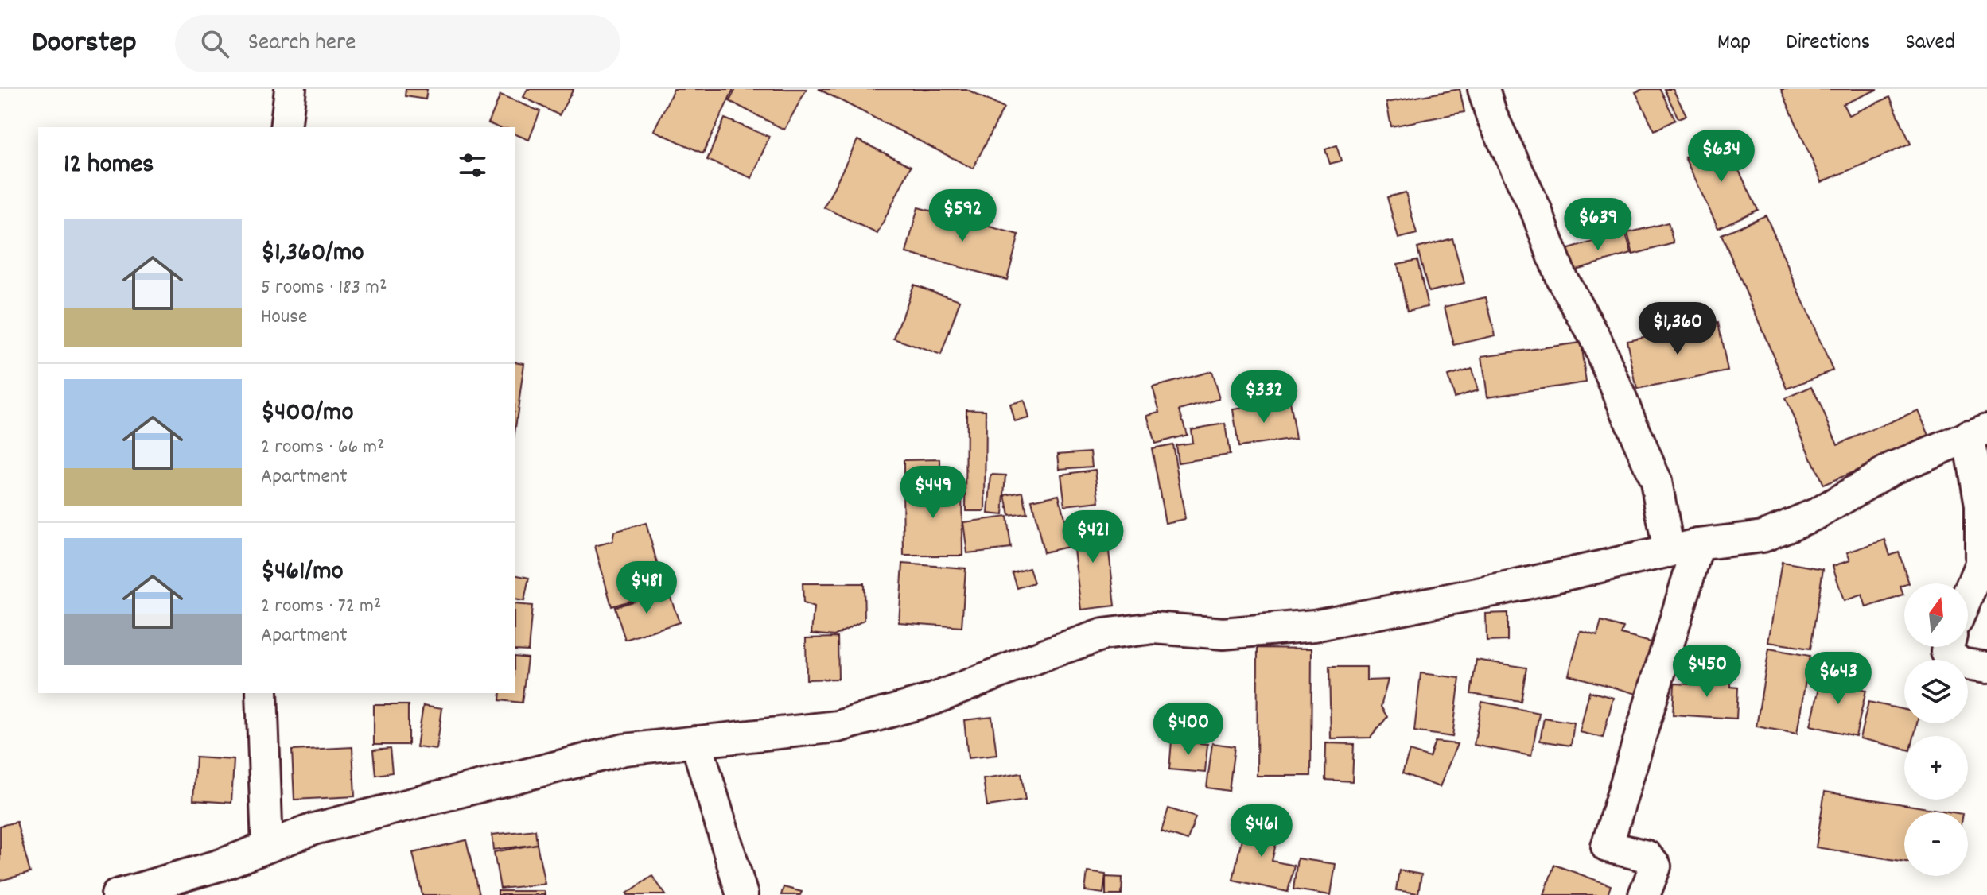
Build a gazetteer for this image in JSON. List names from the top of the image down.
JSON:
{
  "north": "top",
  "page": {
    "header": "Doorstep",
    "search": "Search here",
    "nav": ["Map", "Directions", "Saved"],
    "heading": "12 homes",
    "price": [
      "$634",
      "$592",
      "$639",
      "$1,360",
      "$332",
      "$449",
      "$421",
      "$481",
      "$450",
      "$643",
      "$400",
      "$461"
    ],
    "list": [
      {
        "name": "$1,360/mo",
        "note": "5 rooms · 183 m² · House"
      },
      {
        "name": "$400/mo",
        "note": "2 rooms · 66 m² · Apartment"
      },
      {
        "name": "$461/mo",
        "note": "2 rooms · 72 m² · Apartment"
      }
    ],
    "map_buttons": ["+", "−"]
  }
}
